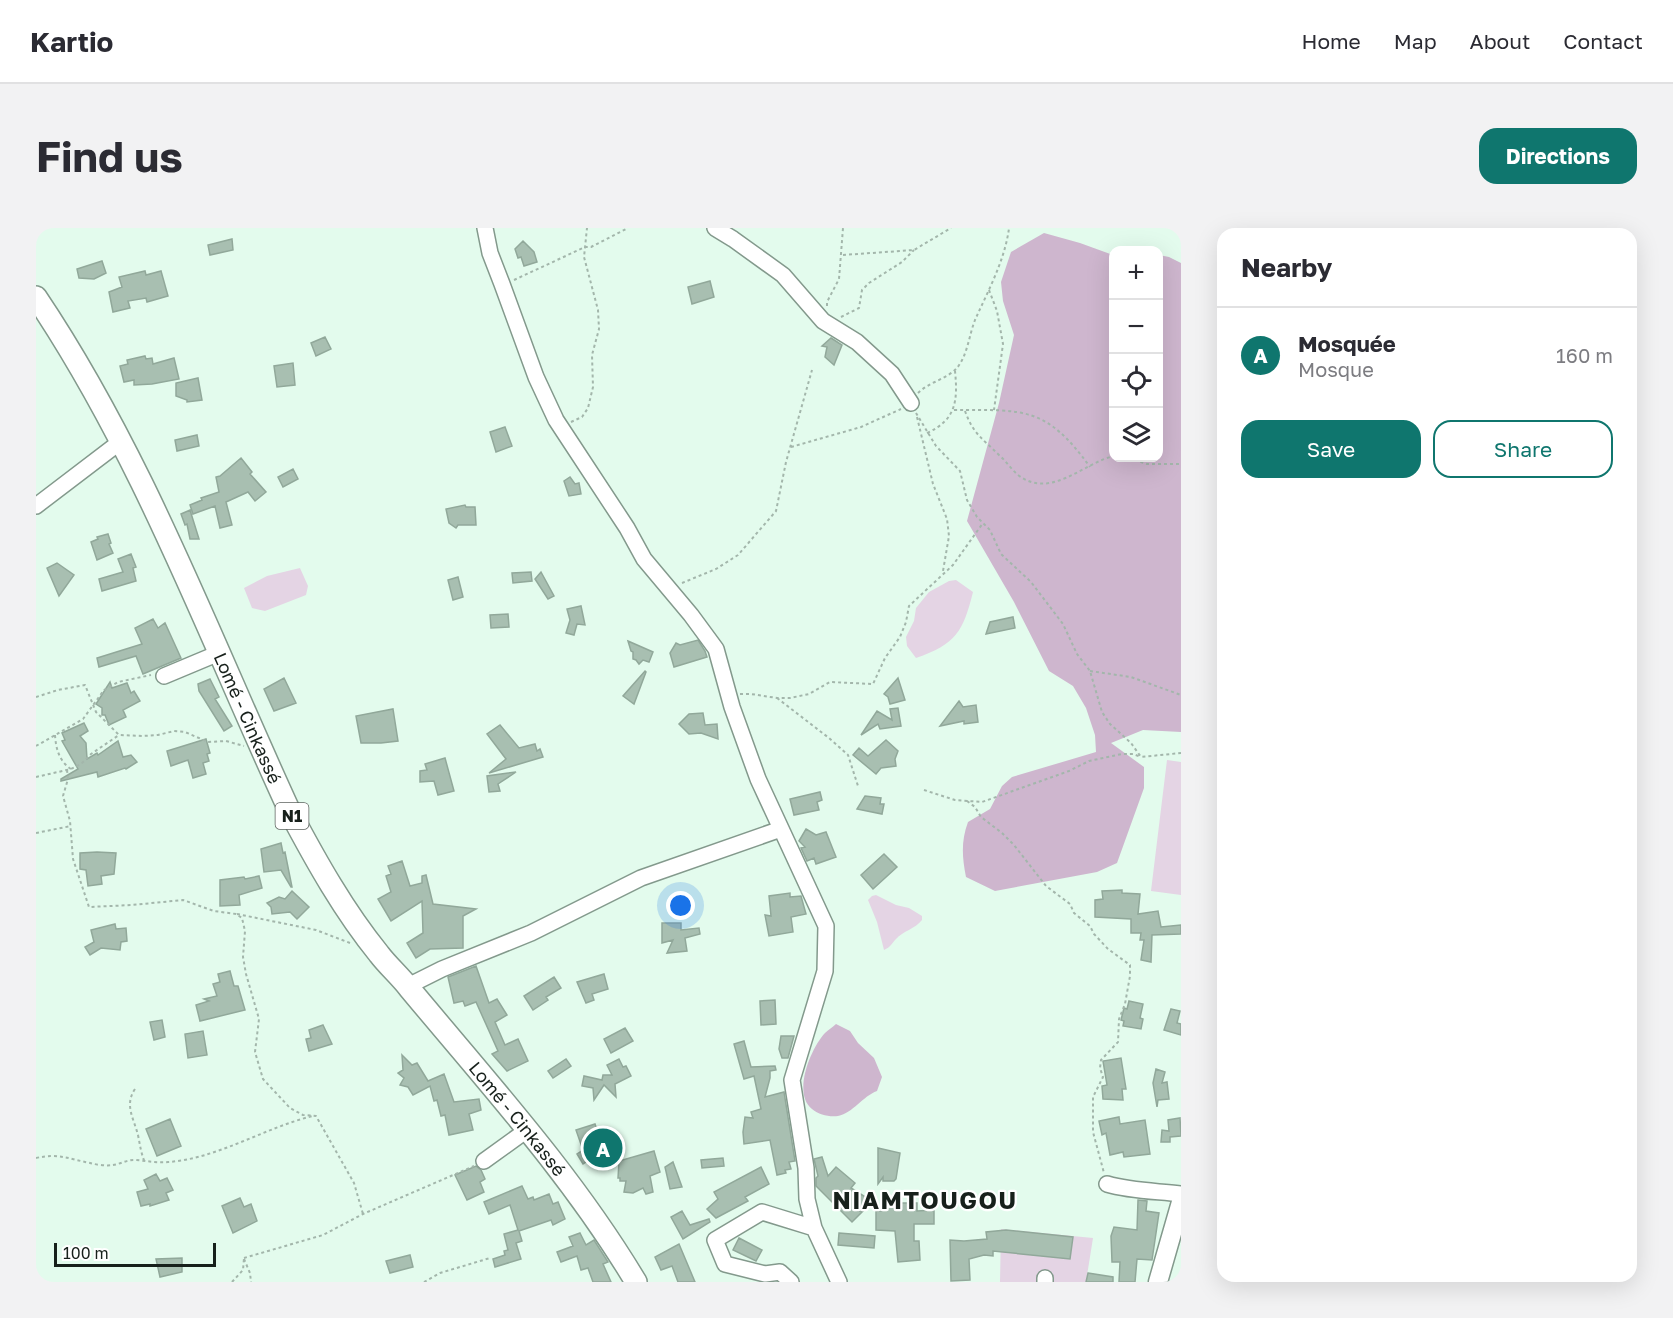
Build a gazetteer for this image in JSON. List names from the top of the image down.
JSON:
{
  "streets": {
    "highway": ["Lomé - Cinkassé", "N1"]
  },
  "districts": ["NIAMTOUGOU"],
  "scale_bar": "100 m",
  "page": {
    "header": "Kartio",
    "nav": [
      "Home",
      "Map",
      "About",
      "Contact"
    ],
    "buttons": [
      "Directions",
      ["Save", "Share"]
    ],
    "title": "Find us",
    "heading": "Nearby",
    "map_buttons": ["+", "−"],
    "list": [
      {
        "mark": "A",
        "name": "Mosquée",
        "note": "Mosque",
        "value": "160 m"
      }
    ],
    "pins": "A",
    "scale": "100 m"
  }
}
